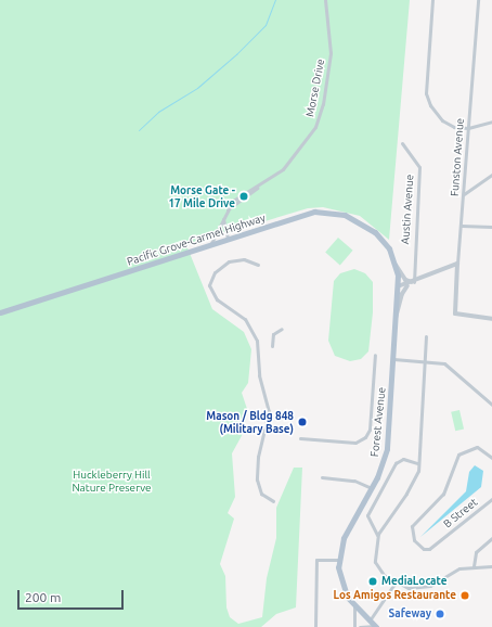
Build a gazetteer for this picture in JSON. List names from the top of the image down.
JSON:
{
  "streets": {
    "main road": ["Pacific Grove-Carmel Highway", "Forest Avenue"],
    "street": [
      "Morse Drive",
      "Funston Avenue",
      "Austin Avenue",
      "B Street"
    ]
  },
  "crossings": [
    ["Morse Drive", "Pacific Grove-Carmel Highway"],
    ["Pacific Grove-Carmel Highway", "Forest Avenue"]
  ],
  "parks": ["Huckleberry Hill Nature Preserve"],
  "places": [
    "Morse Gate - 17 Mile Drive",
    "Mason / Bldg 848 (Military Base)",
    "MediaLocate",
    "Los Amigos Restaurante",
    "Safeway"
  ],
  "scale_bar": "200 m"
}
